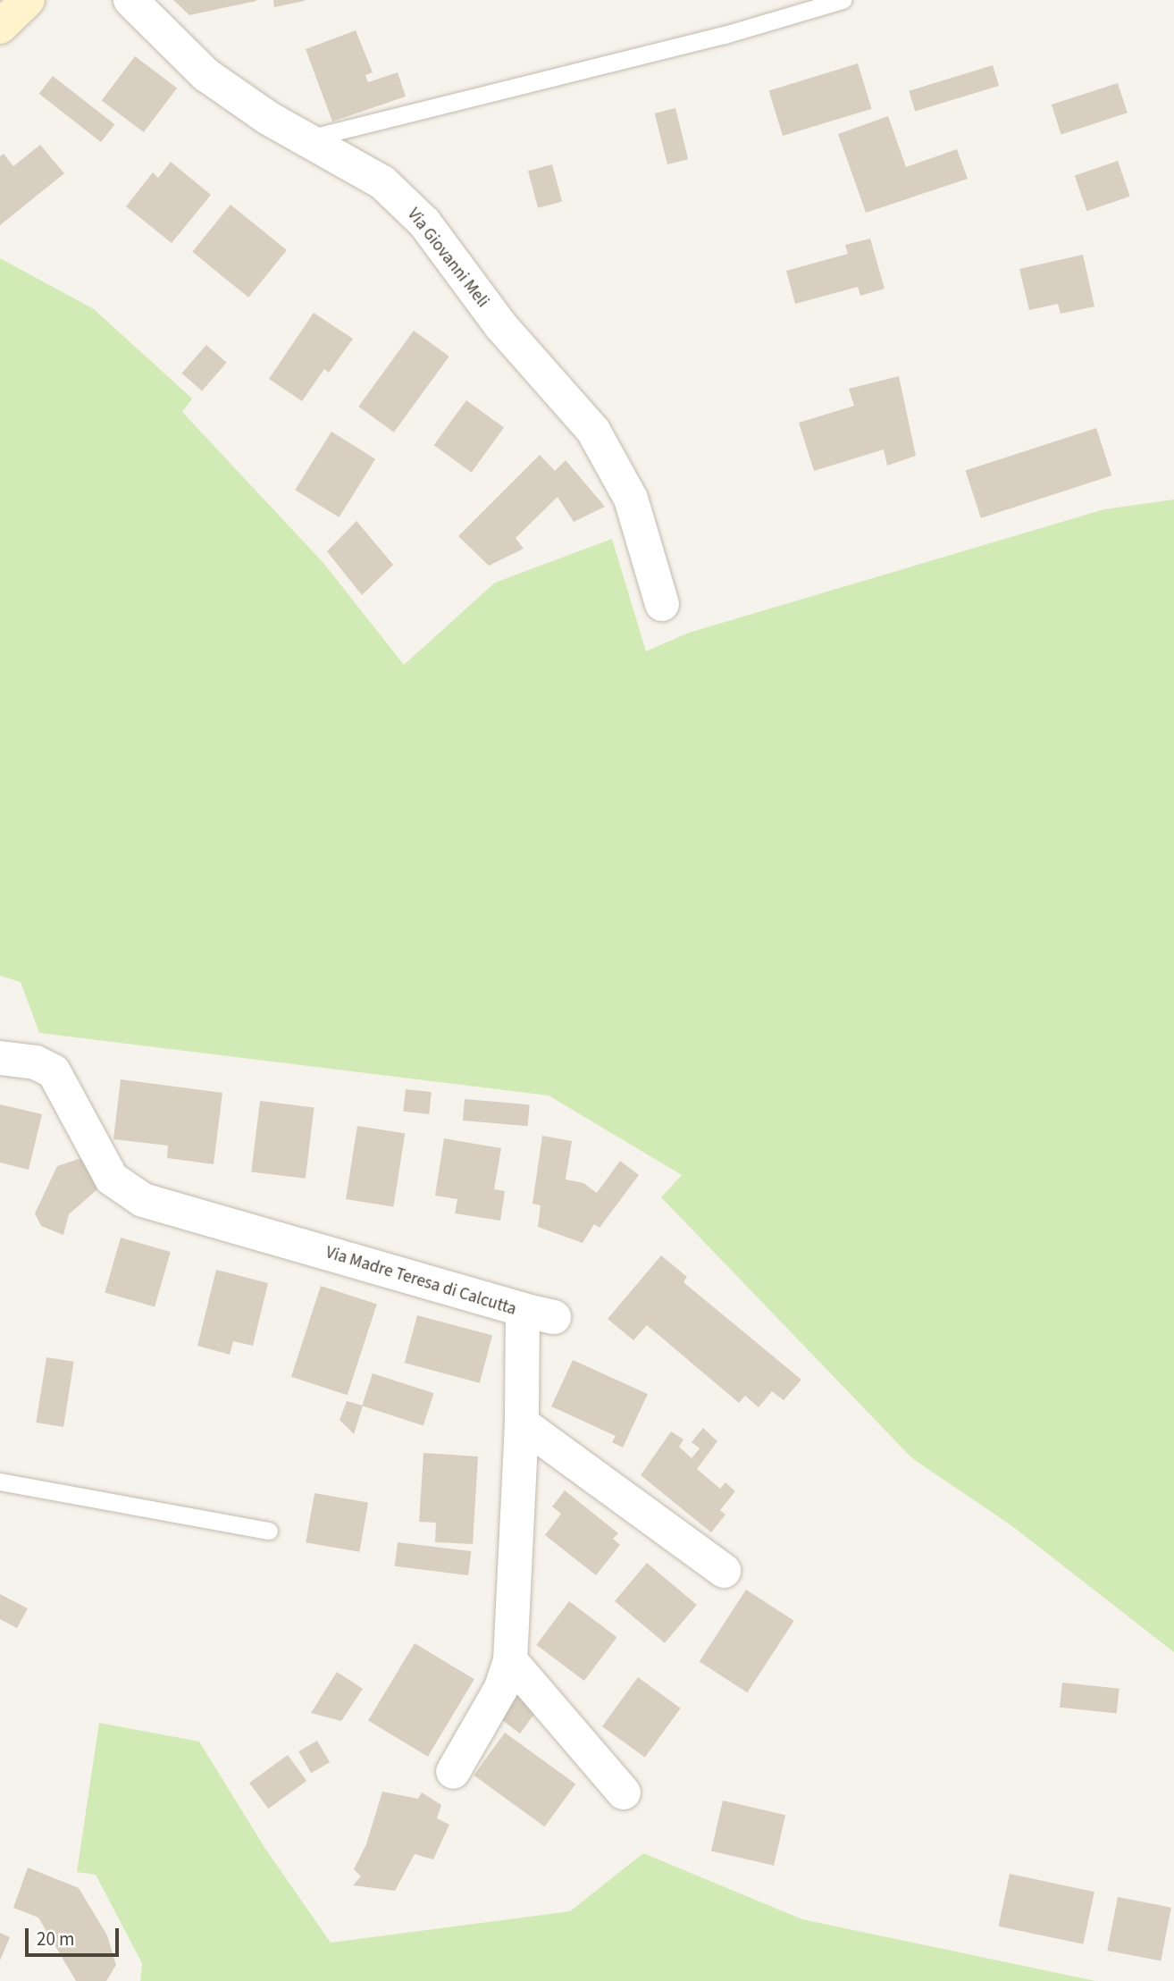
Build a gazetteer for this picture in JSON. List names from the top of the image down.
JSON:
{
  "streets": {
    "street": ["Via Giovanni Meli", "Via Madre Teresa di Calcutta"]
  },
  "scale_bar": "20 m"
}
